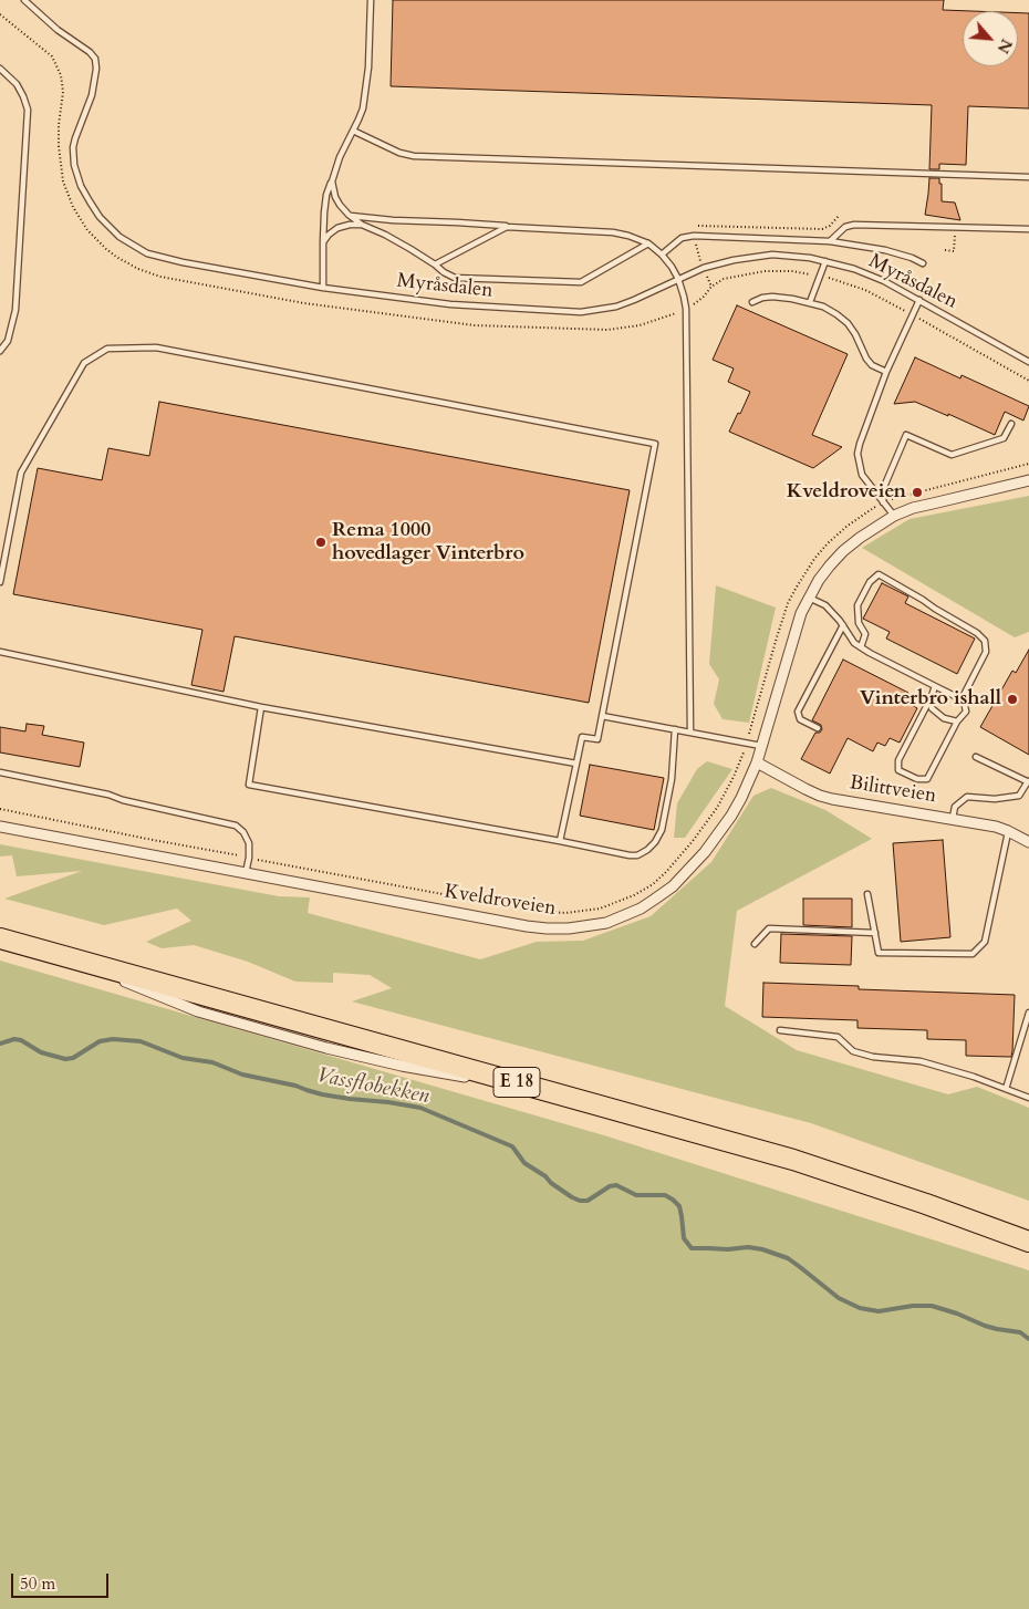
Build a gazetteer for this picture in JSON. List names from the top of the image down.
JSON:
{
  "streets": {
    "highway": ["E 18"],
    "street": ["Bilittveien", "Kveldroveien"],
    "lane": ["Myråsdalen"]
  },
  "crossings": [
    ["Bilittveien", "Kveldroveien"]
  ],
  "water": ["Vassflobekken"],
  "places": ["Kveldroveien", "Rema 1000 hovedlager Vinterbro", "Vinterbro ishall"],
  "scale_bar": "50 m",
  "north": "bottom right"
}
